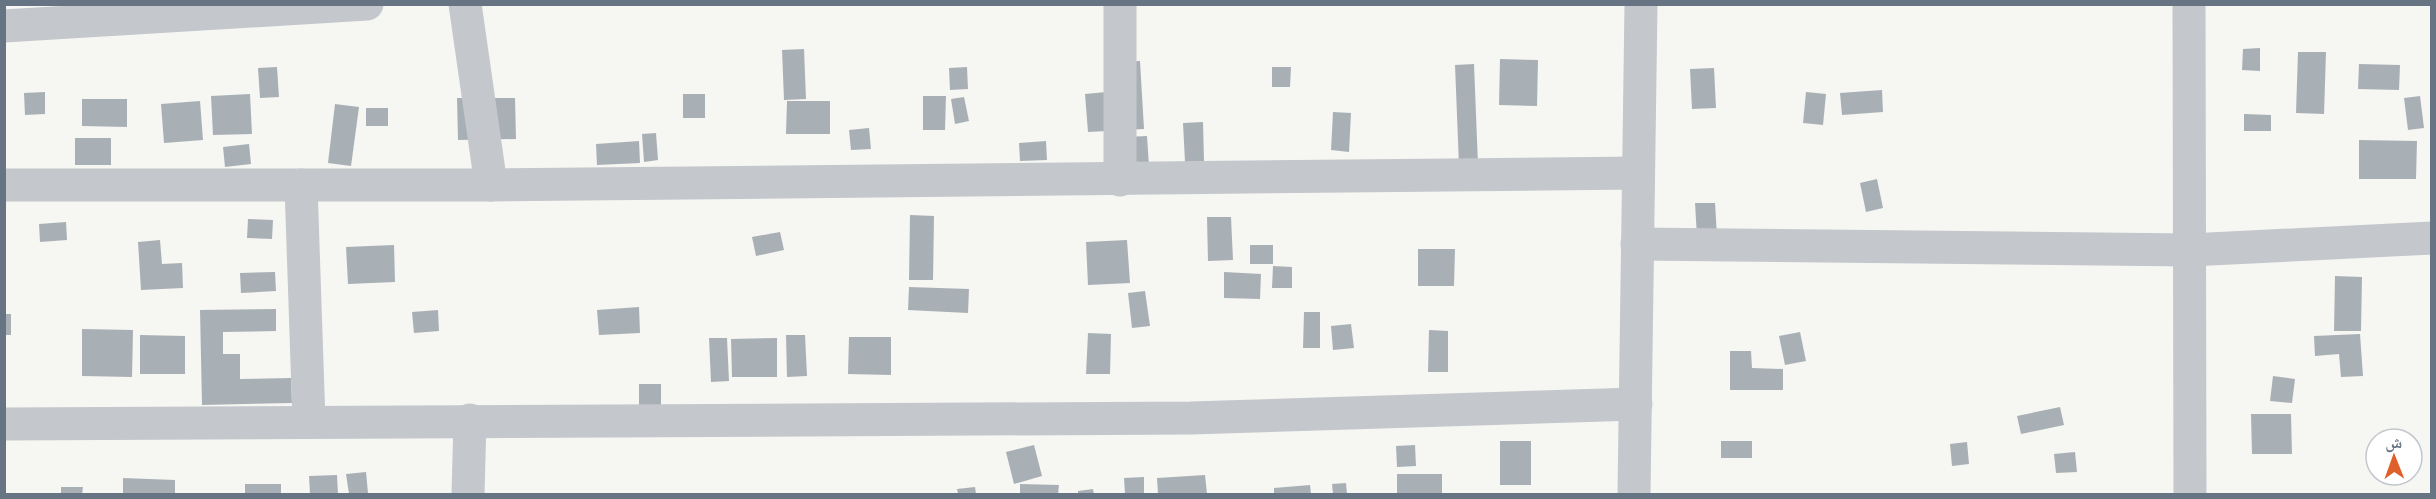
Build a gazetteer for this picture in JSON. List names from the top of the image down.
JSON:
{
  "north": "top"
}
